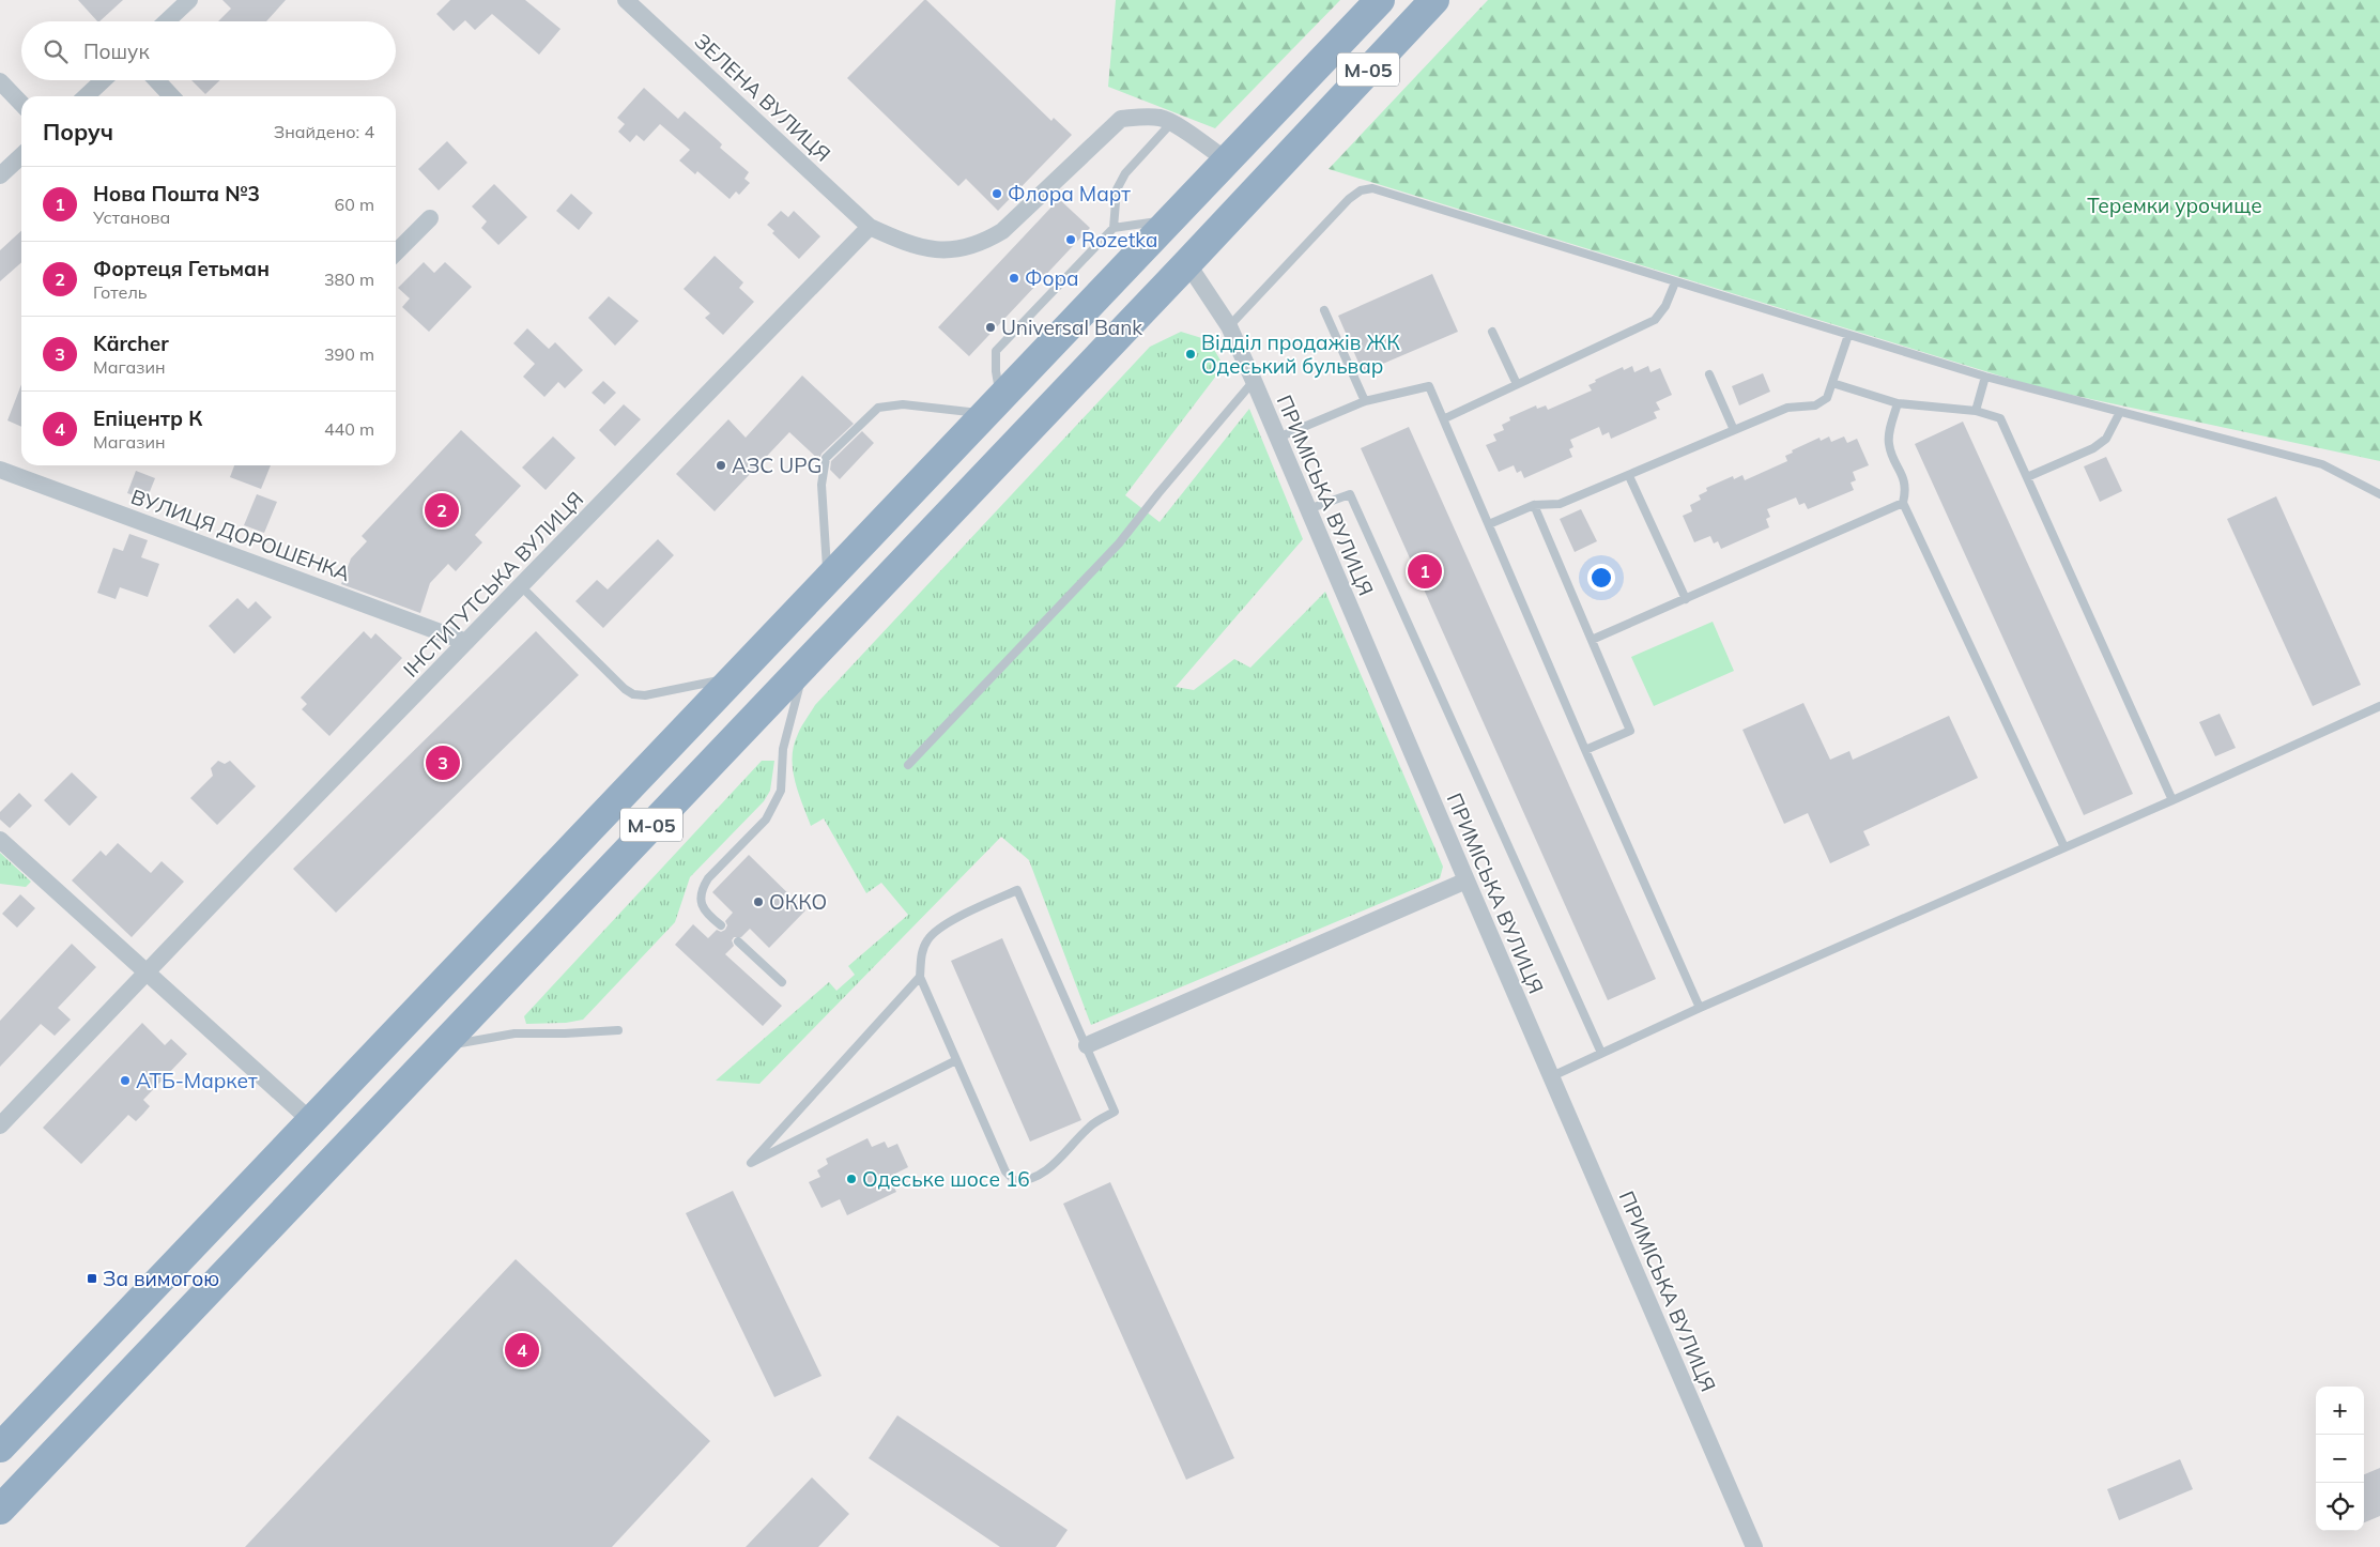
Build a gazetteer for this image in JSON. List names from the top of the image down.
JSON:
{
  "streets": {
    "highway": ["М-05"],
    "street": [
      "ЗЕЛЕНА ВУЛИЦЯ",
      "ПРИМІСЬКА ВУЛИЦЯ",
      "ВУЛИЦЯ ДОРОШЕНКА",
      "ІНСТИТУТСЬКА ВУЛИЦЯ"
    ]
  },
  "crossings": [
    ["М-05", "ПРИМІСЬКА ВУЛИЦЯ"],
    ["ЗЕЛЕНА ВУЛИЦЯ", "ІНСТИТУТСЬКА ВУЛИЦЯ"],
    ["ВУЛИЦЯ ДОРОШЕНКА", "ІНСТИТУТСЬКА ВУЛИЦЯ"]
  ],
  "parks": ["Теремки урочище"],
  "places": {
    "other": [
      "Флора Март",
      "Rozetka",
      "Фора",
      "Universal Bank",
      "Відділ продажів ЖК Одеський бульвар",
      "АЗС UPG",
      "ОККО",
      "АТБ-Маркет",
      "Одеське шосе 16"
    ],
    "transit": ["За вимогою"]
  },
  "page": {
    "search": "Пошук",
    "heading": ["Поруч", "Знайдено: 4"],
    "list": [
      {
        "mark": "1",
        "name": "Нова Пошта №3",
        "note": "Установа",
        "value": "60 m"
      },
      {
        "mark": "2",
        "name": "Фортеця Гетьман",
        "note": "Готель",
        "value": "380 m"
      },
      {
        "mark": "3",
        "name": "Kärcher",
        "note": "Магазин",
        "value": "390 m"
      },
      {
        "mark": "4",
        "name": "Епіцентр К",
        "note": "Магазин",
        "value": "440 m"
      }
    ],
    "pins": [
      "2",
      "1",
      "3",
      "4"
    ],
    "map_buttons": ["+", "−"]
  }
}
